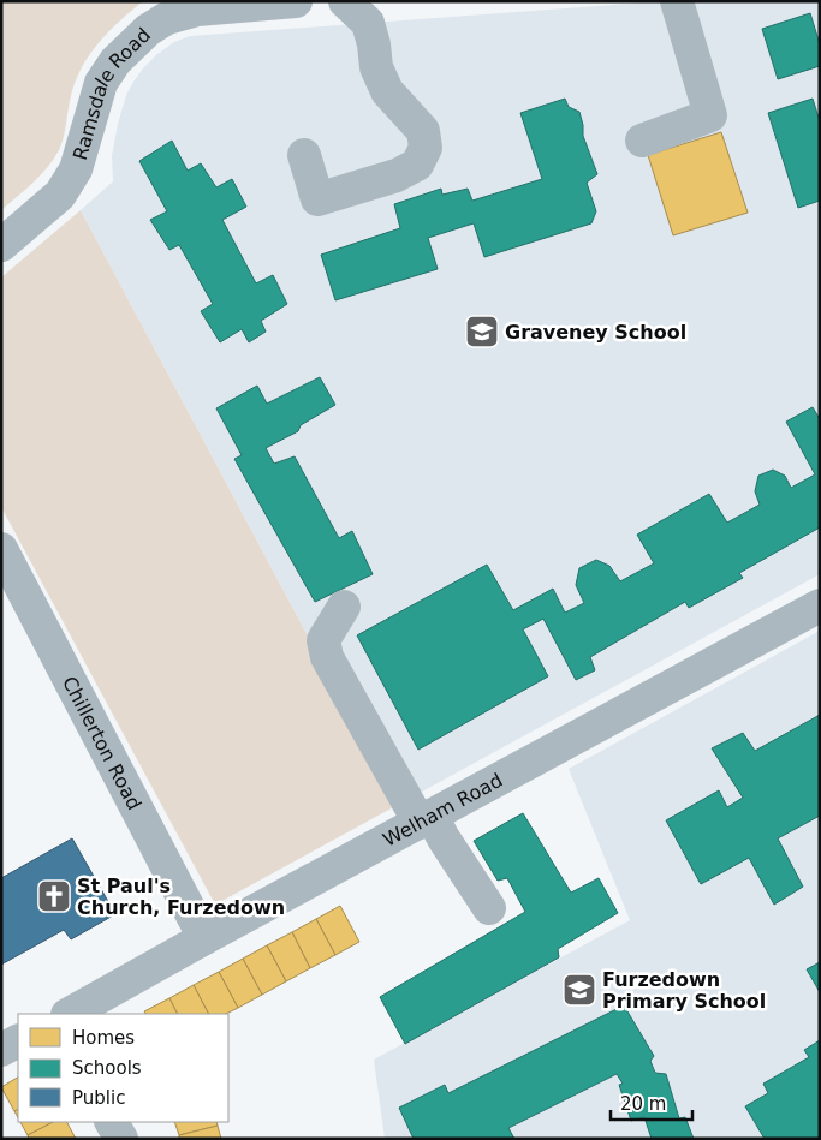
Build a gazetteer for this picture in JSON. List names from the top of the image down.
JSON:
{
  "streets": {
    "street": ["Ramsdale Road", "Chillerton Road", "Welham Road"]
  },
  "crossings": [
    ["Chillerton Road", "Welham Road"]
  ],
  "places": {
    "school or university": ["Graveney School", "Furzedown Primary School"],
    "church": ["St Paul's Church, Furzedown"]
  },
  "legend": ["Homes", "Schools", "Public"],
  "scale_bar": "20 m"
}
